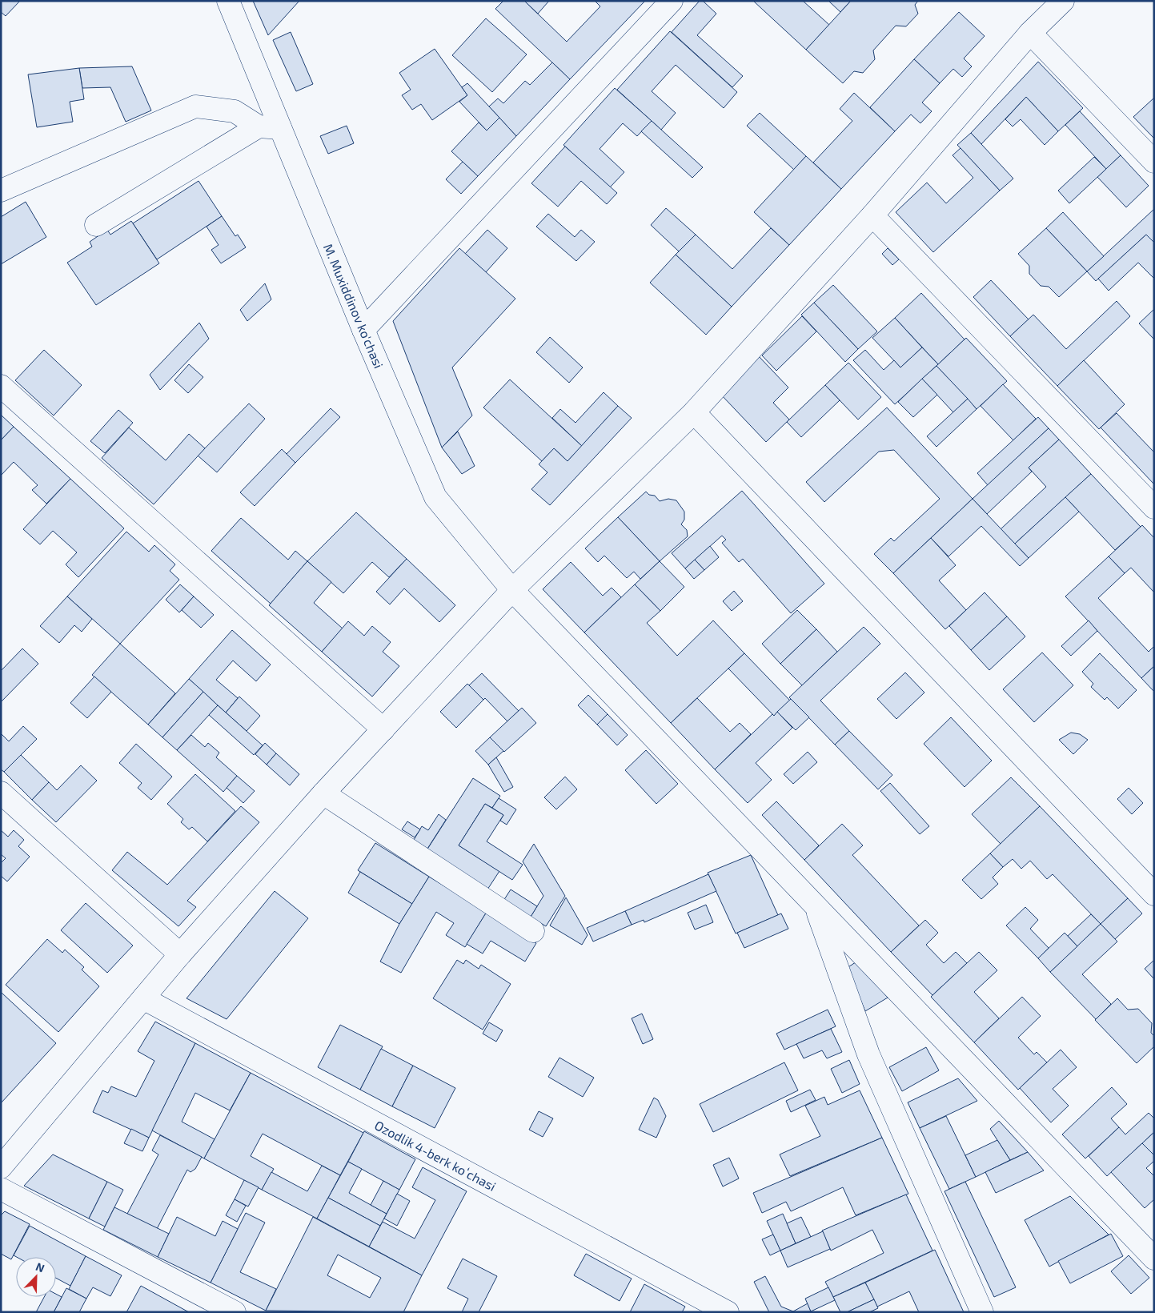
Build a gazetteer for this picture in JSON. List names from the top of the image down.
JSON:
{
  "streets": {
    "street": ["M. Muxiddinov ko'chasi", "Ozodlik 4-berk koʻchasi"]
  },
  "north": "top right"
}
